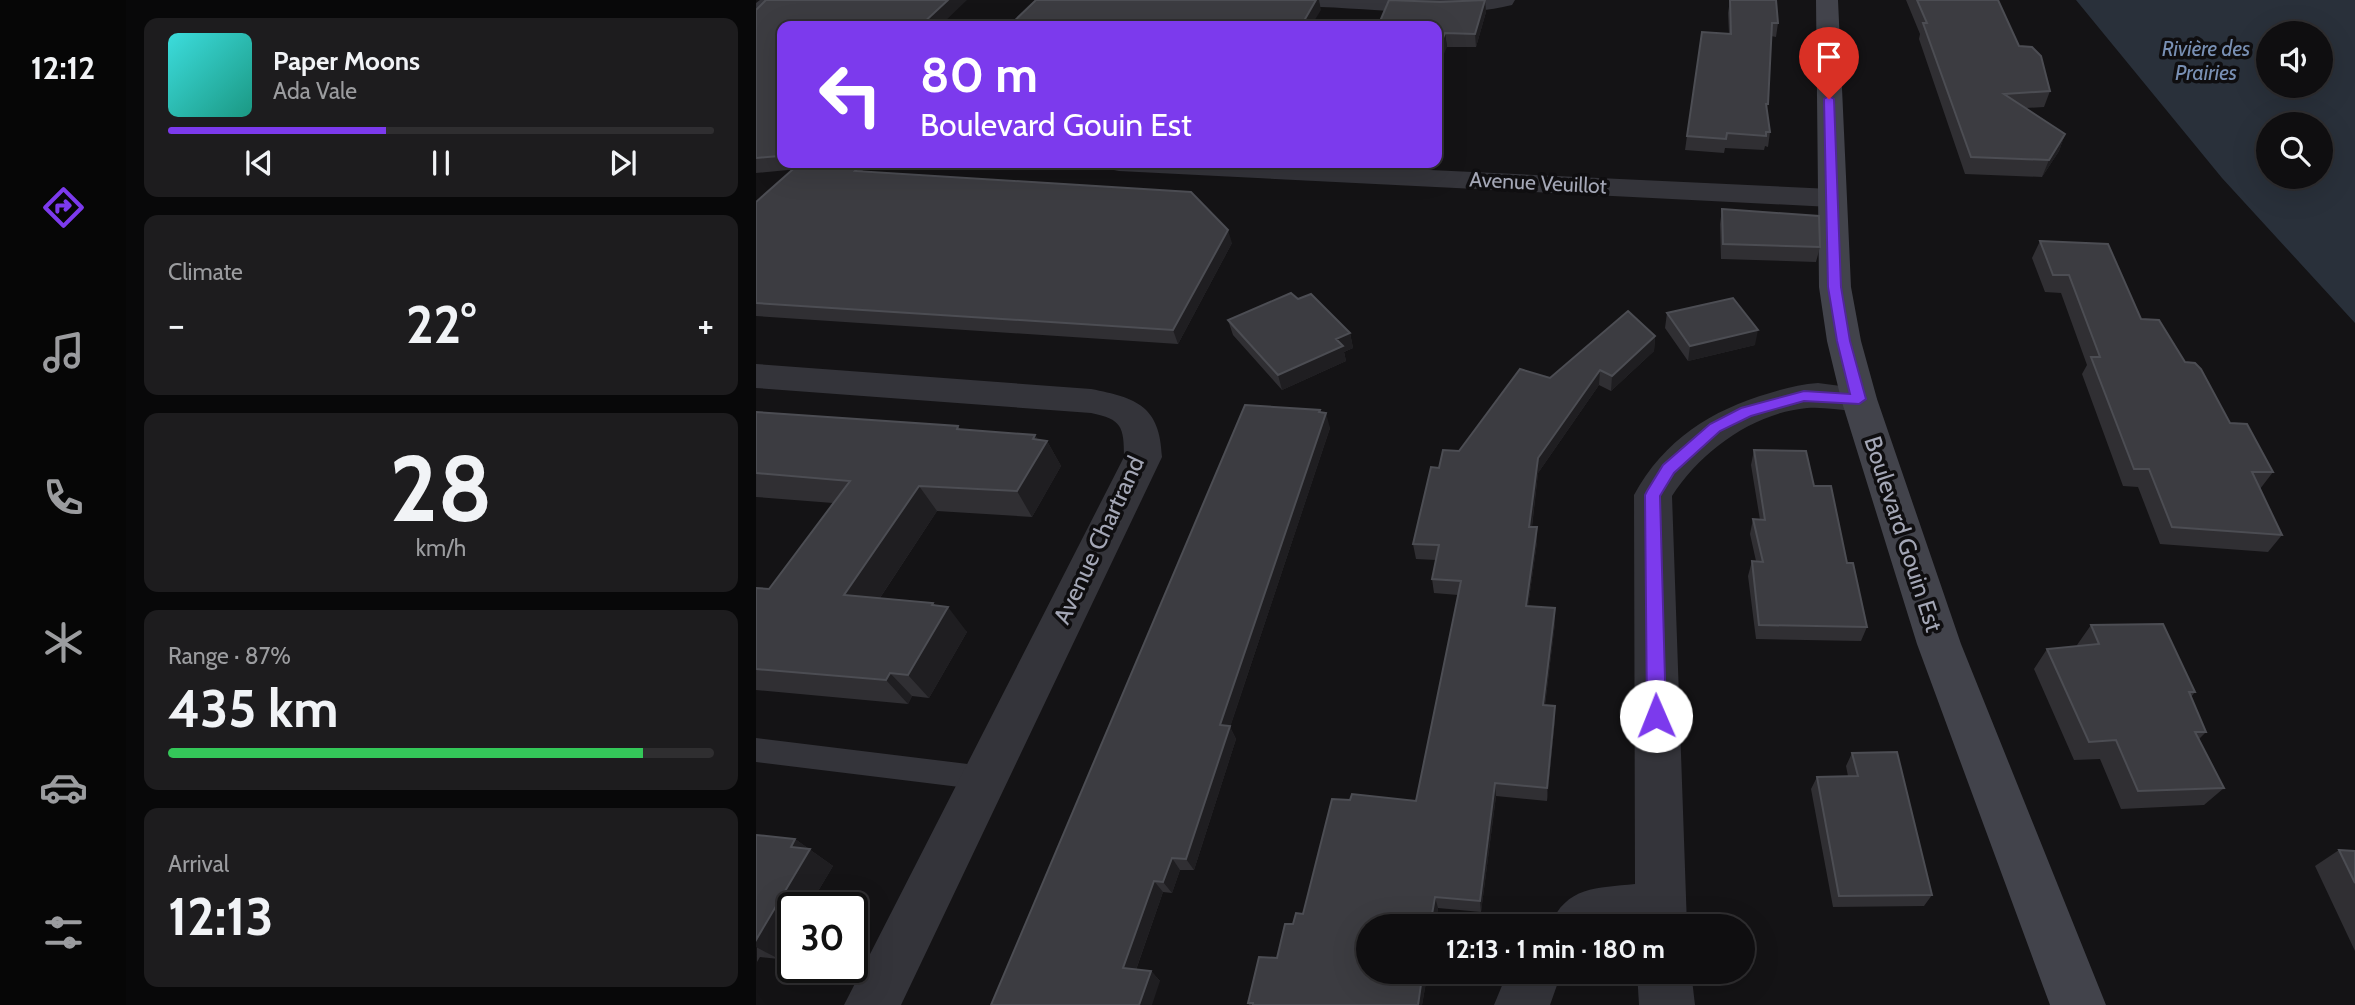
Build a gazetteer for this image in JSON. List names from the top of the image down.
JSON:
{
  "streets": {
    "street": ["Avenue Veuillot", "Boulevard Gouin Est", "Avenue Chartrand"]
  },
  "crossings": [
    ["Avenue Veuillot", "Boulevard Gouin Est"]
  ],
  "water": ["Rivière des Prairies"],
  "page": {
    "tabs": "12:12",
    "turn": ["80 m", "Boulevard Gouin Est"],
    "song": ["Paper Moons", "Ada Vale"],
    "tile": [
      "Climate",
      ["28", "km/h"],
      ["Range · 87%", "435 km"],
      ["Arrival", "12:13"]
    ],
    "heat": ["−", "22°", "+"],
    "limit": "30",
    "trip": "12:13 · 1 min · 180 m"
  }
}
